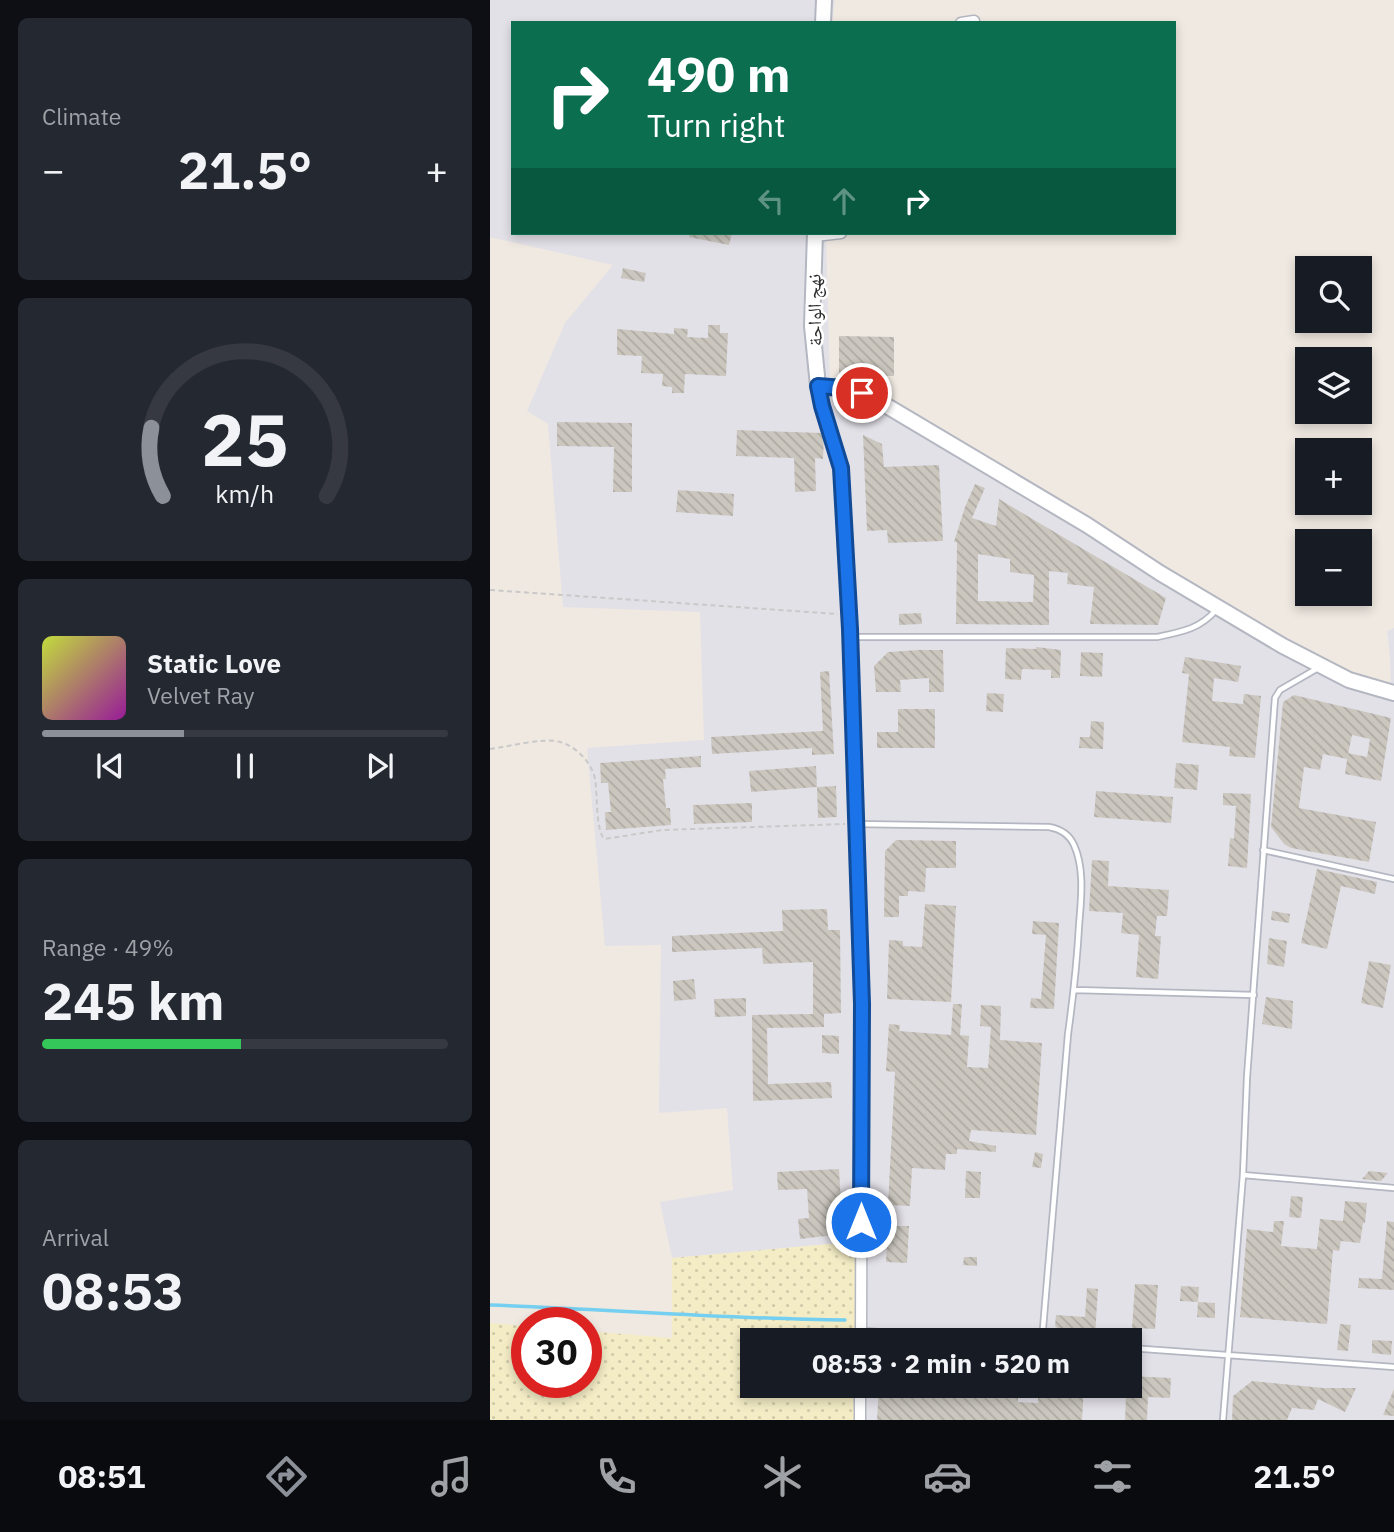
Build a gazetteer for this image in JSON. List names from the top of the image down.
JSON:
{
  "streets": {
    "street": ["نهج الواحة"]
  },
  "page": {
    "tile": [
      "Climate",
      ["Range · 49%", "245 km"],
      ["Arrival", "08:53"]
    ],
    "turn": ["490 m", "Turn right"],
    "heat": ["−", "21.5°", "+"],
    "map_buttons": ["+", "−"],
    "song": ["Static Love", "Velvet Ray"],
    "limit": "30",
    "trip": "08:53 · 2 min · 520 m",
    "tabs": ["08:51", "21.5°"],
    "gauge": ["25", "km/h"]
  }
}
